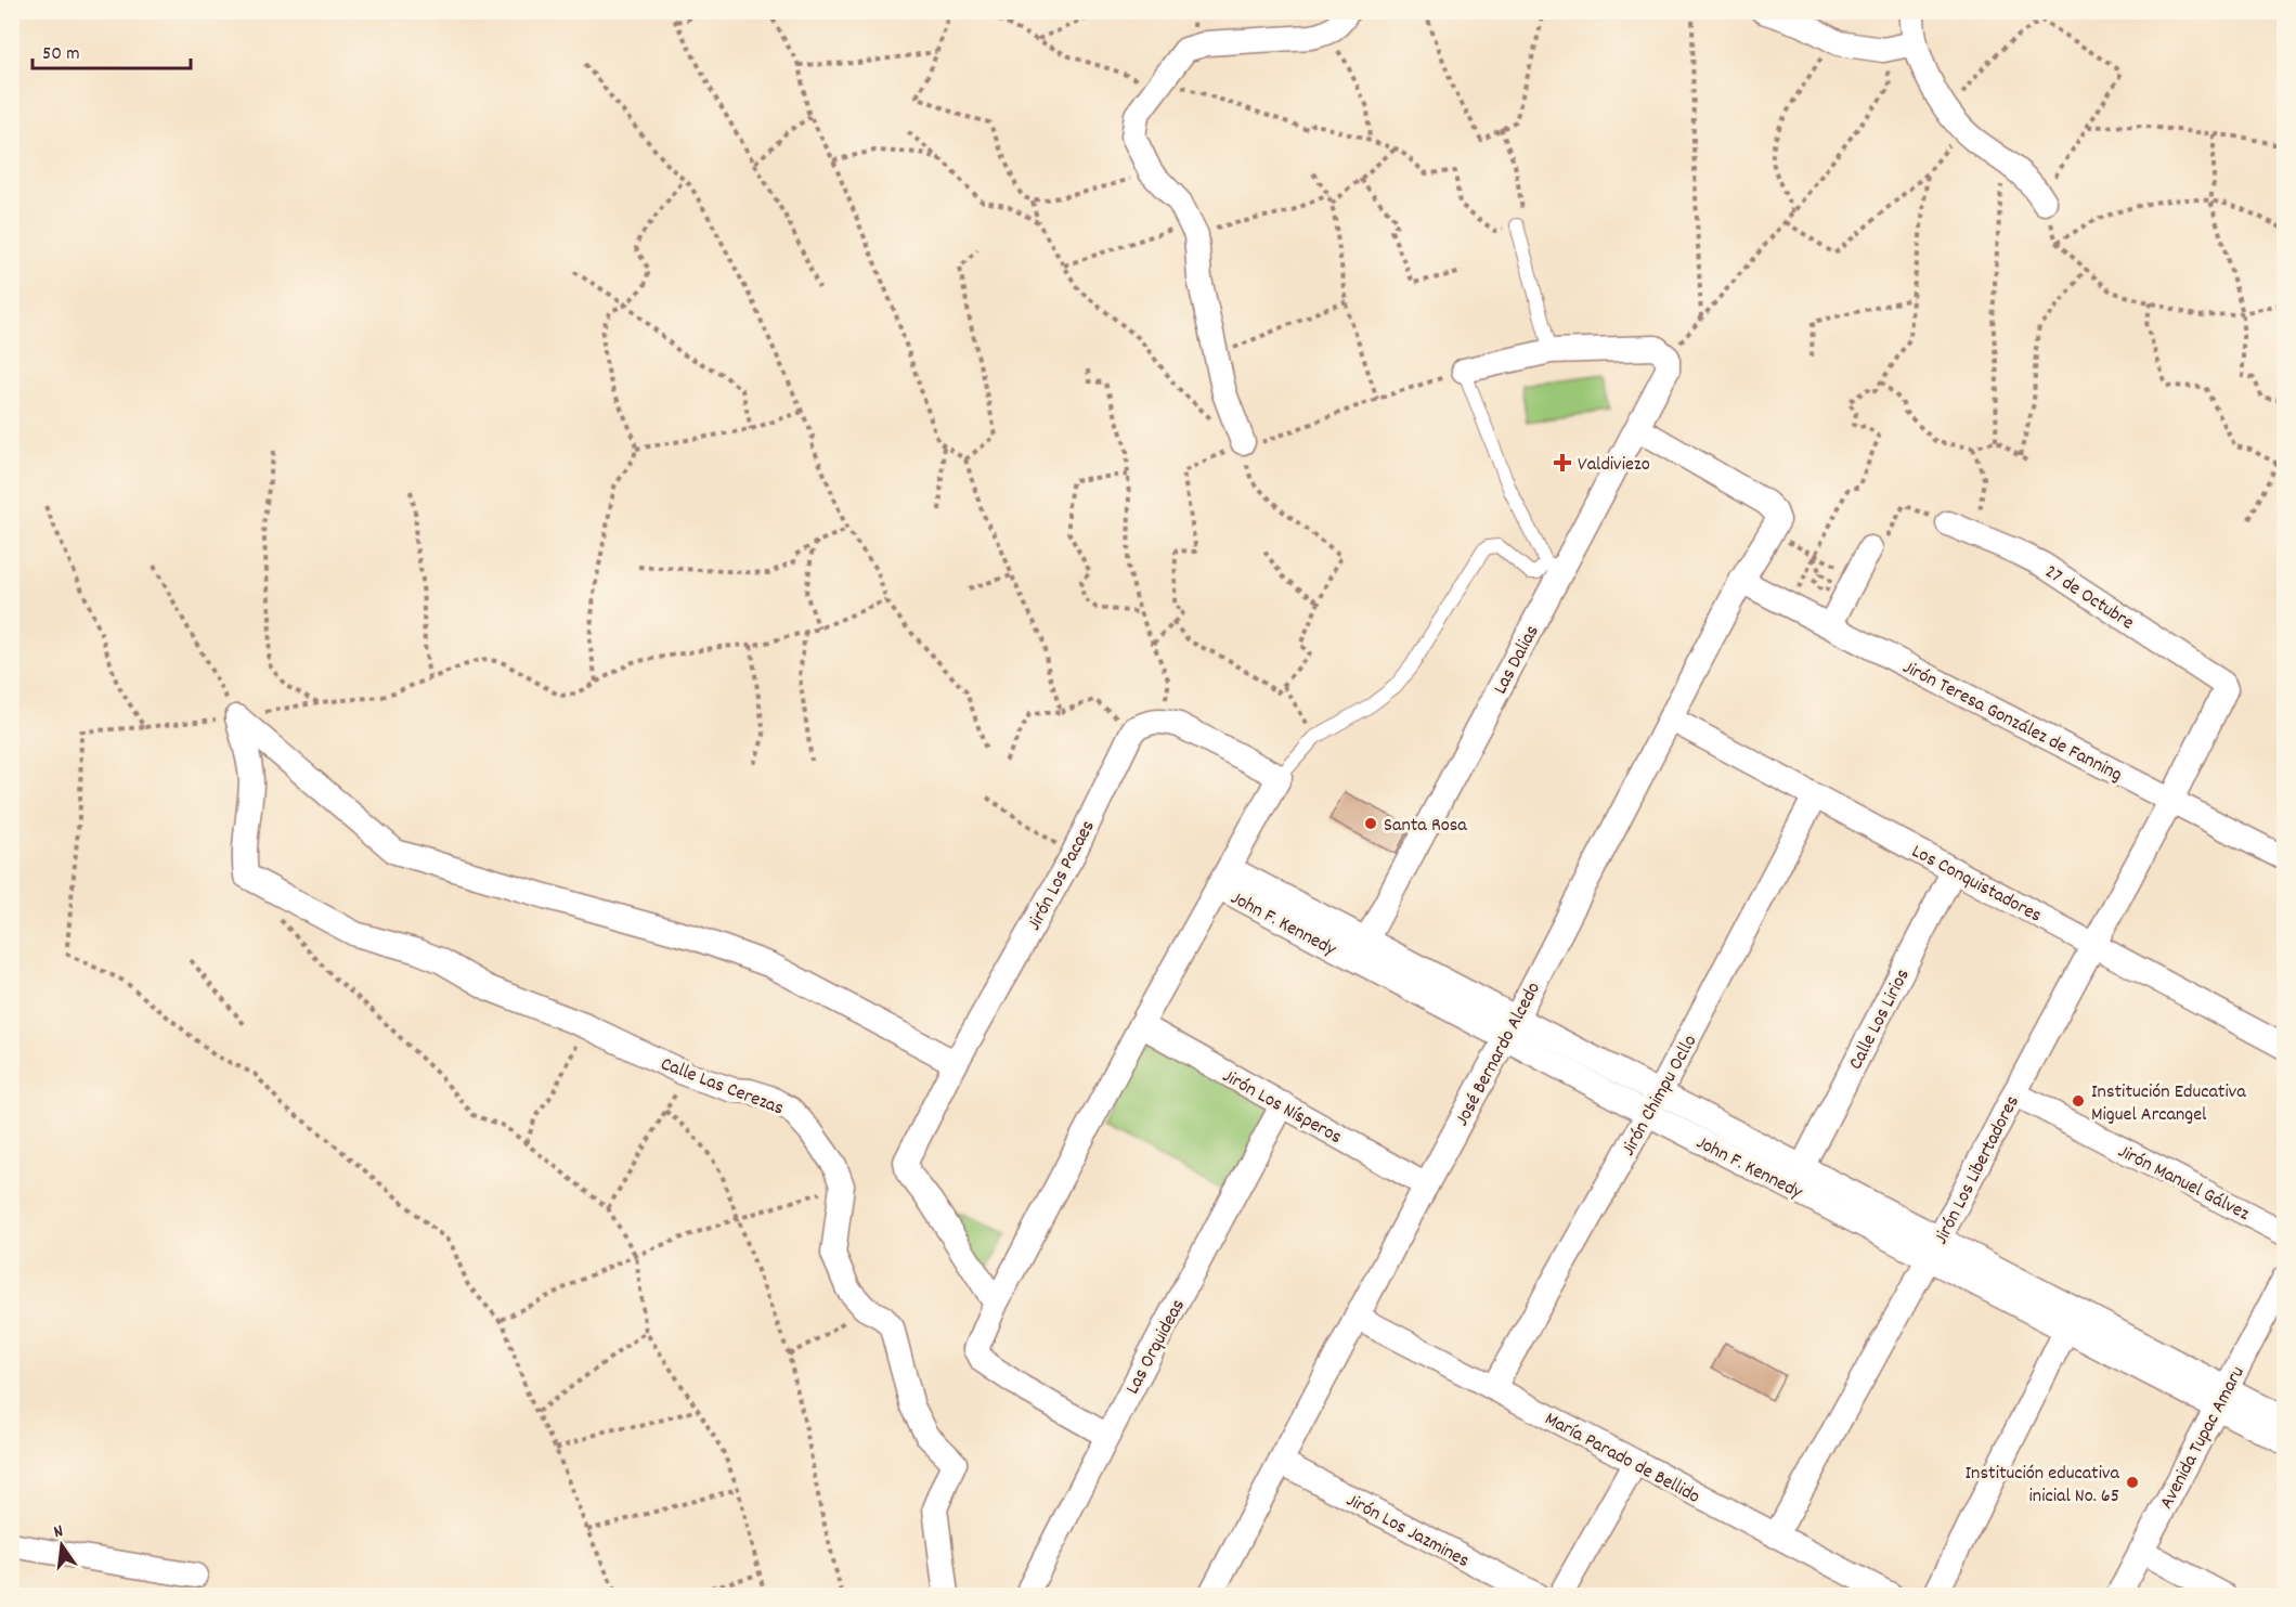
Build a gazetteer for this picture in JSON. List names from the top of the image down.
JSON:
{
  "streets": {
    "street": [
      "27 de Octubre",
      "Las Dalias",
      "Jirón Teresa González de Fanning",
      "Jirón Los Pacaes",
      "Los Conquistadores",
      "John F. Kennedy",
      "Calle Los Lirios",
      "José Bernardo Alcedo",
      "Calle Las Cerezas",
      "Jirón Chimpu Ocllo",
      "Jirón Los Nísperos",
      "Jirón Los Libertadores",
      "Jirón Manuel Gálvez",
      "Las Orquideas",
      "Avenida Tupac Amaru",
      "María Parado de Bellido",
      "Jirón Los Jazmines"
    ]
  },
  "crossings": [
    ["27 de Octubre", "Jirón Los Libertadores"],
    ["Las Dalias", "John F. Kennedy"],
    ["Las Dalias", "José Bernardo Alcedo"],
    ["Jirón Teresa González de Fanning", "José Bernardo Alcedo"],
    ["Jirón Teresa González de Fanning", "Jirón Los Libertadores"],
    ["Los Conquistadores", "Calle Los Lirios"],
    ["Los Conquistadores", "José Bernardo Alcedo"],
    ["Los Conquistadores", "Jirón Chimpu Ocllo"],
    ["Los Conquistadores", "Jirón Los Libertadores"],
    ["John F. Kennedy", "Calle Los Lirios"],
    ["John F. Kennedy", "José Bernardo Alcedo"],
    ["John F. Kennedy", "Jirón Chimpu Ocllo"],
    ["John F. Kennedy", "Jirón Los Libertadores"],
    ["John F. Kennedy", "Avenida Tupac Amaru"],
    ["José Bernardo Alcedo", "Jirón Los Nísperos"],
    ["José Bernardo Alcedo", "María Parado de Bellido"],
    ["José Bernardo Alcedo", "Jirón Los Jazmines"],
    ["Jirón Chimpu Ocllo", "María Parado de Bellido"],
    ["Jirón Los Nísperos", "Las Orquideas"],
    ["Jirón Los Libertadores", "Jirón Manuel Gálvez"],
    ["Jirón Los Libertadores", "María Parado de Bellido"]
  ],
  "places": {
    "health": ["Valdiviezo"],
    "other": ["Santa Rosa", "Institución Educativa Miguel Arcangel", "Institución educativa inicial No. 65"]
  },
  "scale_bar": "50 m",
  "north": "top"
}
